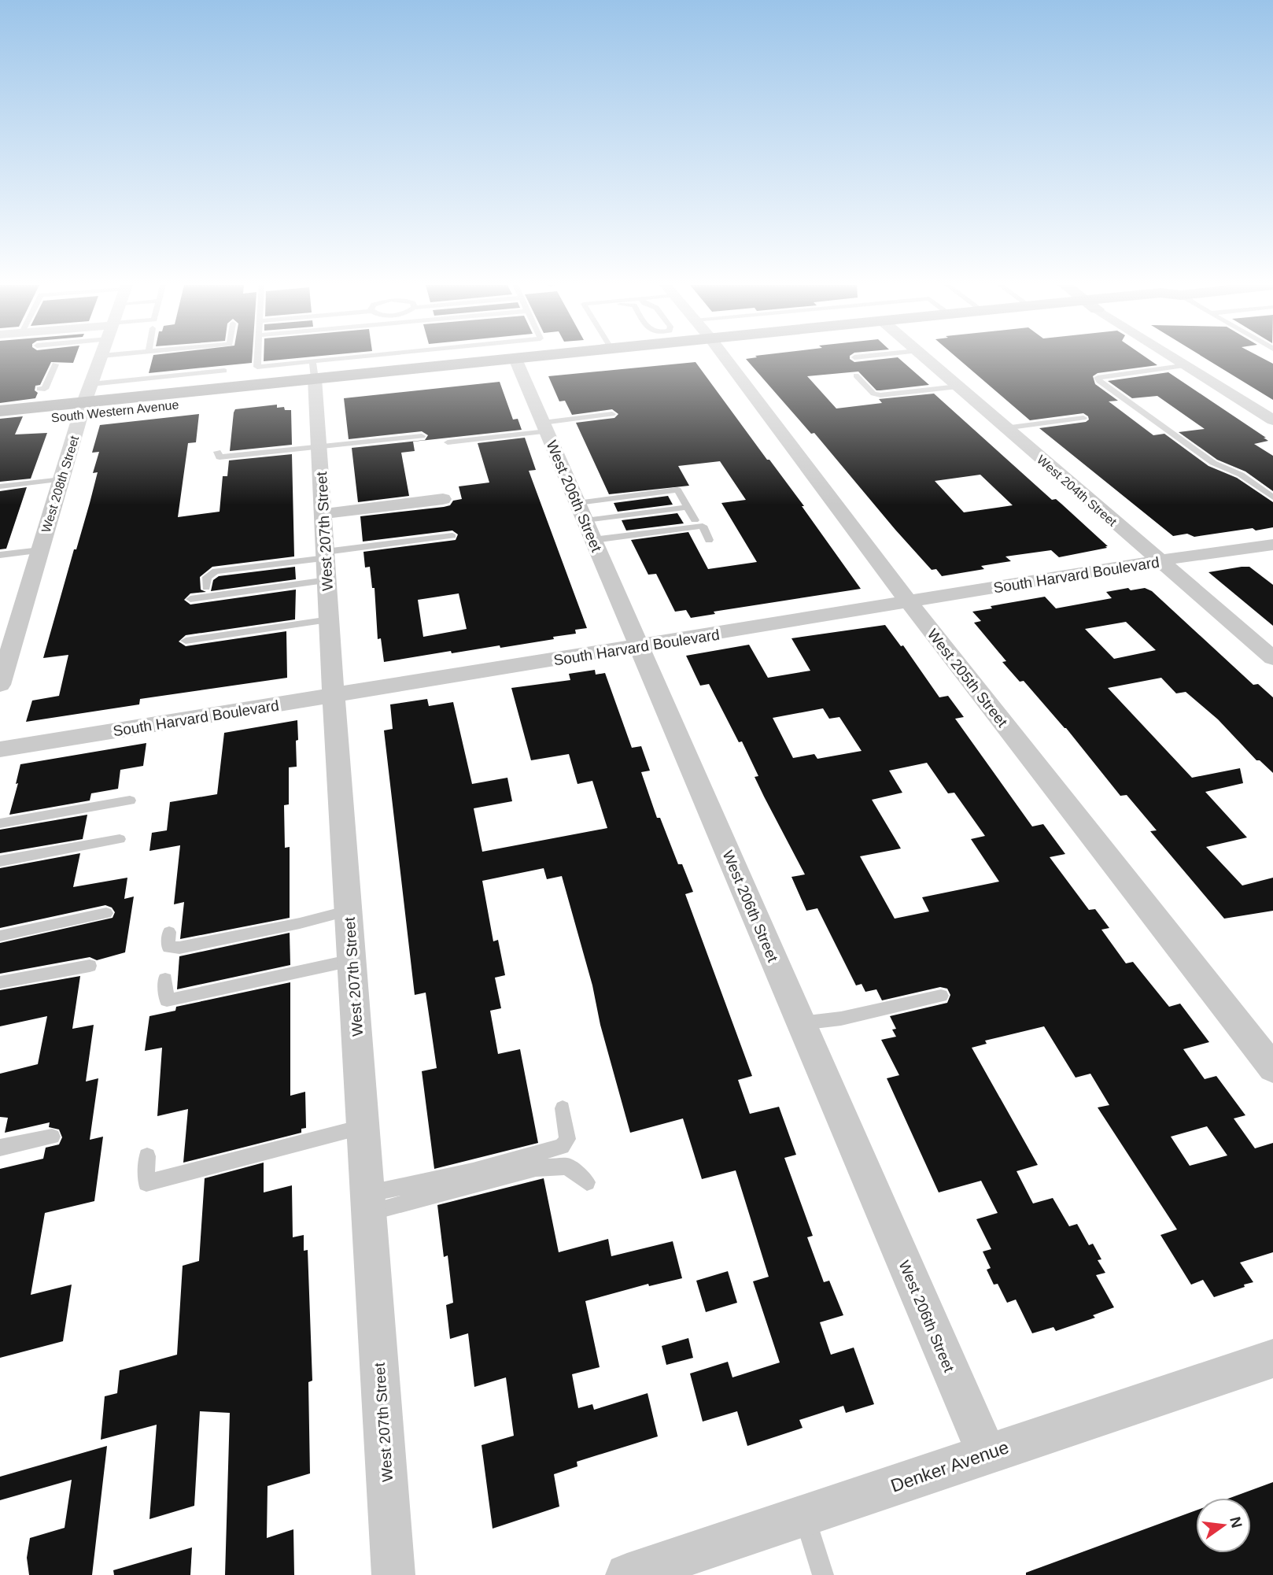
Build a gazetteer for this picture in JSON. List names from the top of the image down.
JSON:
{
  "streets": {
    "main road": ["South Western Avenue"],
    "street": [
      "West 208th Street",
      "West 204th Street",
      "West 206th Street",
      "West 207th Street",
      "South Harvard Boulevard",
      "West 205th Street",
      "Denker Avenue"
    ]
  },
  "crossings": [
    ["South Western Avenue", "West 208th Street"],
    ["South Western Avenue", "West 207th Street"],
    ["West 204th Street", "South Harvard Boulevard"],
    ["West 206th Street", "South Harvard Boulevard"],
    ["West 206th Street", "Denker Avenue"],
    ["West 207th Street", "South Harvard Boulevard"],
    ["South Harvard Boulevard", "West 205th Street"]
  ],
  "north": "right"
}
